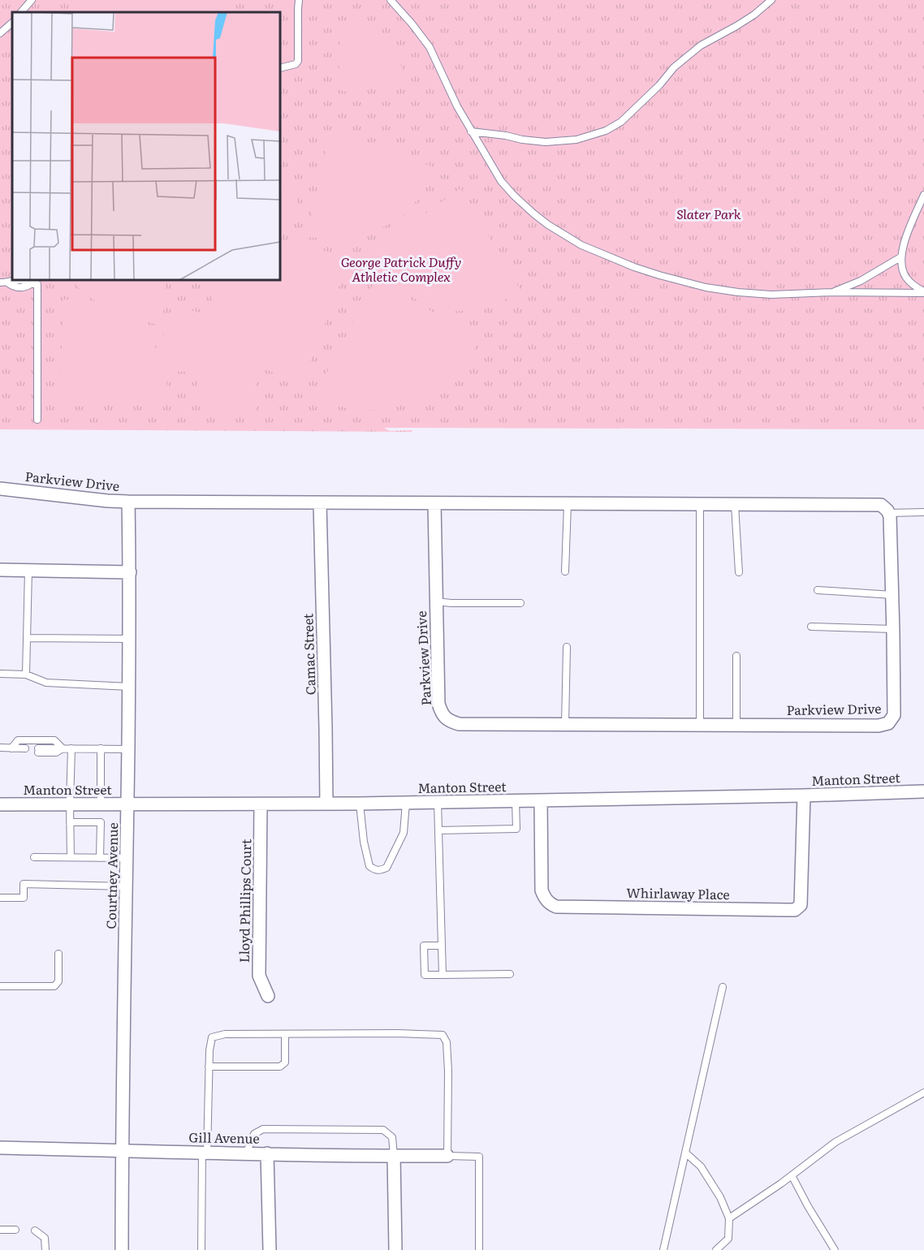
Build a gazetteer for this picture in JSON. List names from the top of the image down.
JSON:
{
  "streets": {
    "street": [
      "Parkview Drive",
      "Camac Street",
      "Manton Street",
      "Courtney Avenue",
      "Whirlaway Place",
      "Lloyd Phillips Court",
      "Gill Avenue"
    ]
  },
  "crossings": [
    ["Parkview Drive", "Camac Street"],
    ["Parkview Drive", "Courtney Avenue"],
    ["Camac Street", "Manton Street"],
    ["Manton Street", "Courtney Avenue"],
    ["Manton Street", "Whirlaway Place"],
    ["Manton Street", "Lloyd Phillips Court"],
    ["Courtney Avenue", "Gill Avenue"]
  ],
  "parks": ["Slater Park", "George Patrick Duffy Athletic Complex"]
}
